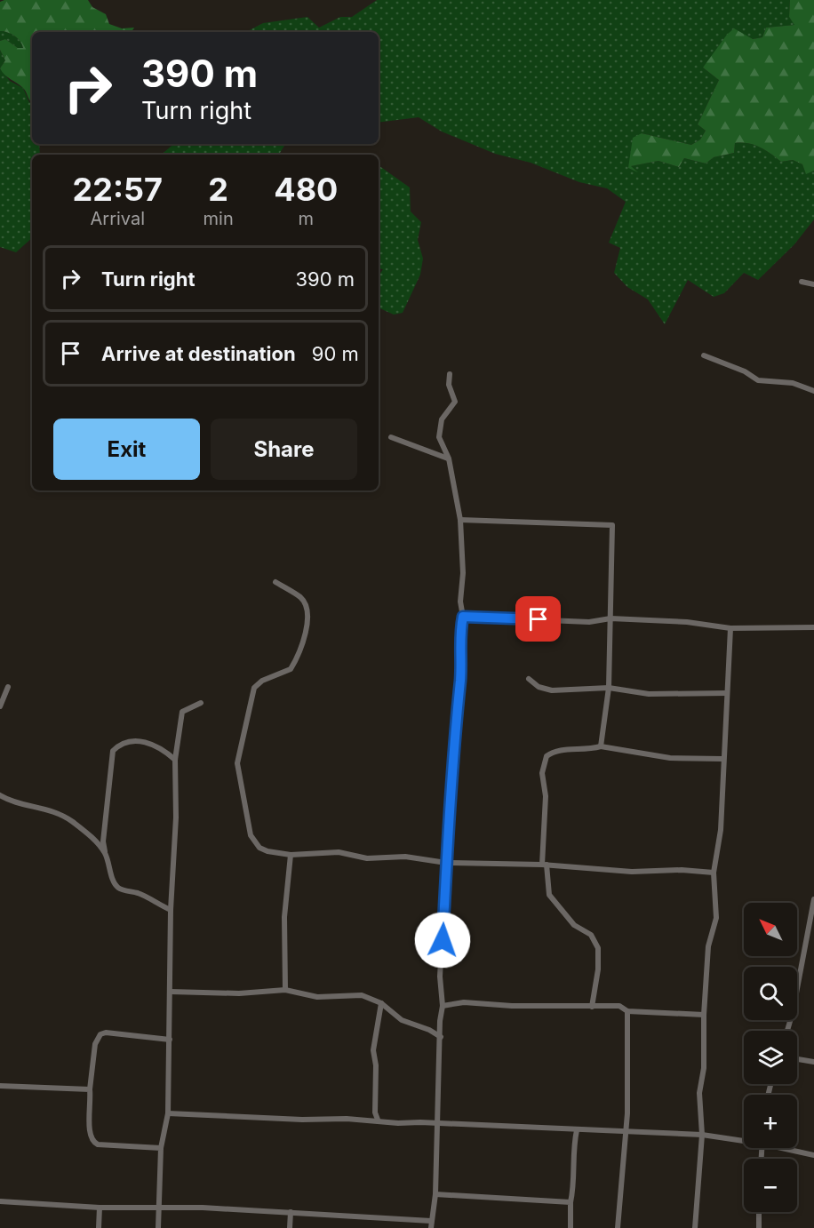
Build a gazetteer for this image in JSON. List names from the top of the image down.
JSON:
{
  "north": "top left",
  "page": {
    "turn": ["390 m", "Turn right"],
    "eta": [
      "22:57",
      "Arrival",
      "2",
      "min",
      "480",
      "m"
    ],
    "list": [
      {
        "name": "Turn right",
        "value": "390 m"
      },
      {
        "name": "Arrive at destination",
        "value": "90 m"
      }
    ],
    "buttons": ["Exit", "Share"],
    "map_buttons": ["+", "−"]
  }
}
